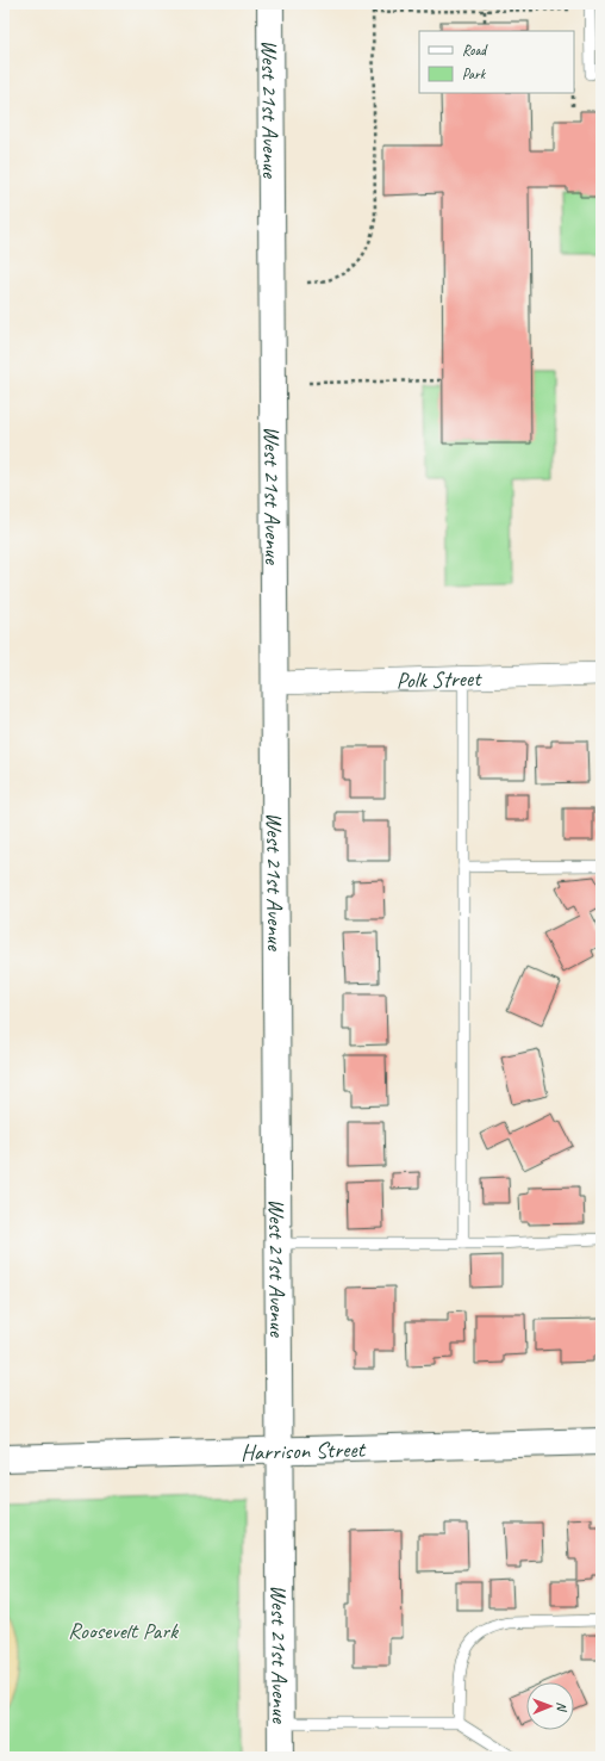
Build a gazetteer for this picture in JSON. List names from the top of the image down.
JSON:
{
  "streets": {
    "street": ["West 21st Avenue", "Polk Street", "Harrison Street"]
  },
  "crossings": [
    ["West 21st Avenue", "Polk Street"],
    ["West 21st Avenue", "Harrison Street"]
  ],
  "parks": ["Roosevelt Park"],
  "legend": ["Road", "Park"],
  "north": "right"
}
